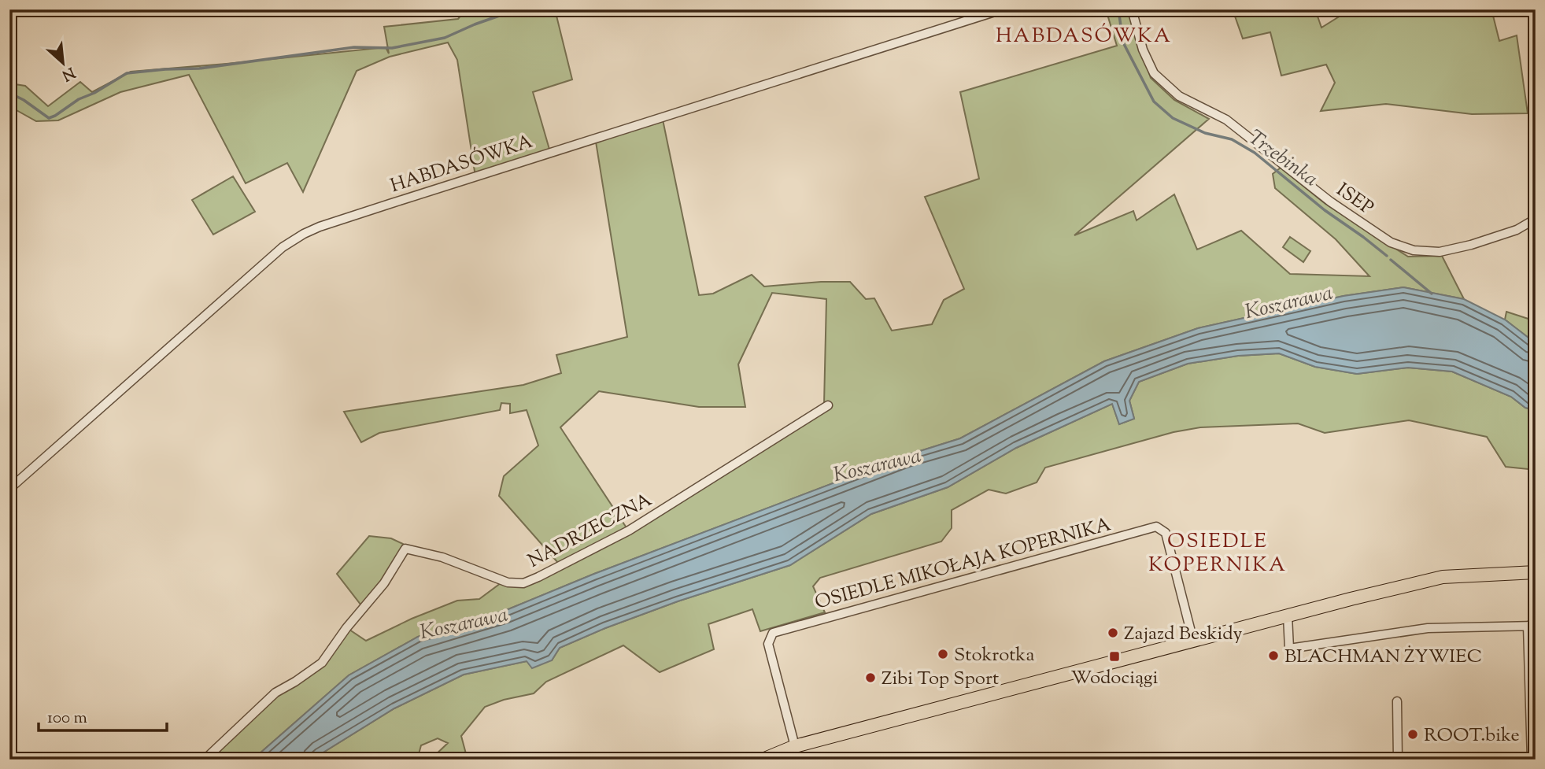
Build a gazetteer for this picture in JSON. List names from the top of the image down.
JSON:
{
  "streets": {
    "street": [
      "HABDASÓWKA",
      "ISEP",
      "NADRZECZNA",
      "OSIEDLE MIKOŁAJA KOPERNIKA"
    ]
  },
  "districts": ["HABDASÓWKA", "OSIEDLE KOPERNIKA"],
  "water": ["Trzebinka", "Koszarawa"],
  "places": {
    "other": [
      "Zajazd Beskidy",
      "Stokrotka",
      "BLACHMAN ŻYWIEC",
      "Zibi Top Sport",
      "ROOT.bike"
    ],
    "transit": ["Wodociągi"]
  },
  "scale_bar": "100 m",
  "north": "bottom right"
}
